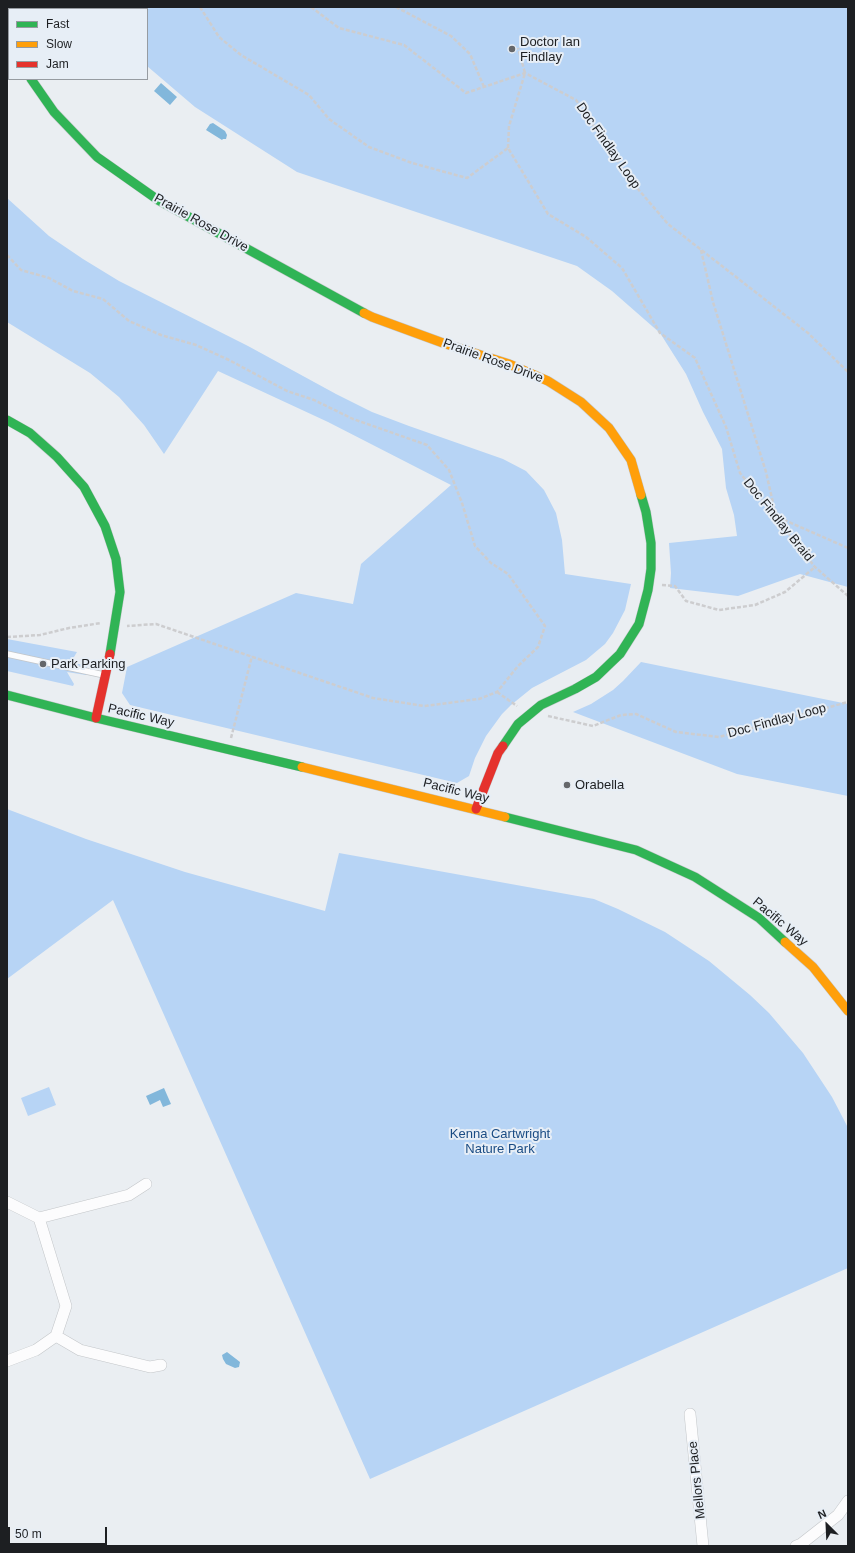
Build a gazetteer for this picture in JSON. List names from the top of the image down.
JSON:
{
  "streets": {
    "street": ["Prairie Rose Drive", "Pacific Way", "Mellors Place"],
    "path": ["Doc Findlay Loop", "Doc Findlay Braid"]
  },
  "crossings": [
    ["Prairie Rose Drive", "Pacific Way"]
  ],
  "parks": ["Kenna Cartwright Nature Park"],
  "places": ["Doctor Ian Findlay", "Park Parking", "Orabella"],
  "legend": ["Fast", "Slow", "Jam"],
  "scale_bar": "50 m",
  "north": "top left"
}
